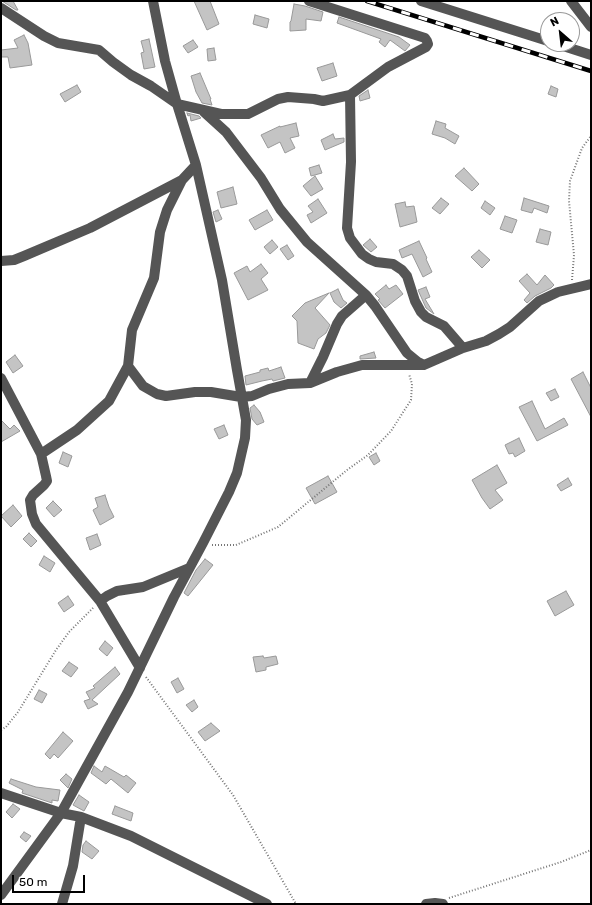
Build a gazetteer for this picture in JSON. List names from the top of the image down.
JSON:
{
  "scale_bar": "50 m",
  "north": "top left"
}
